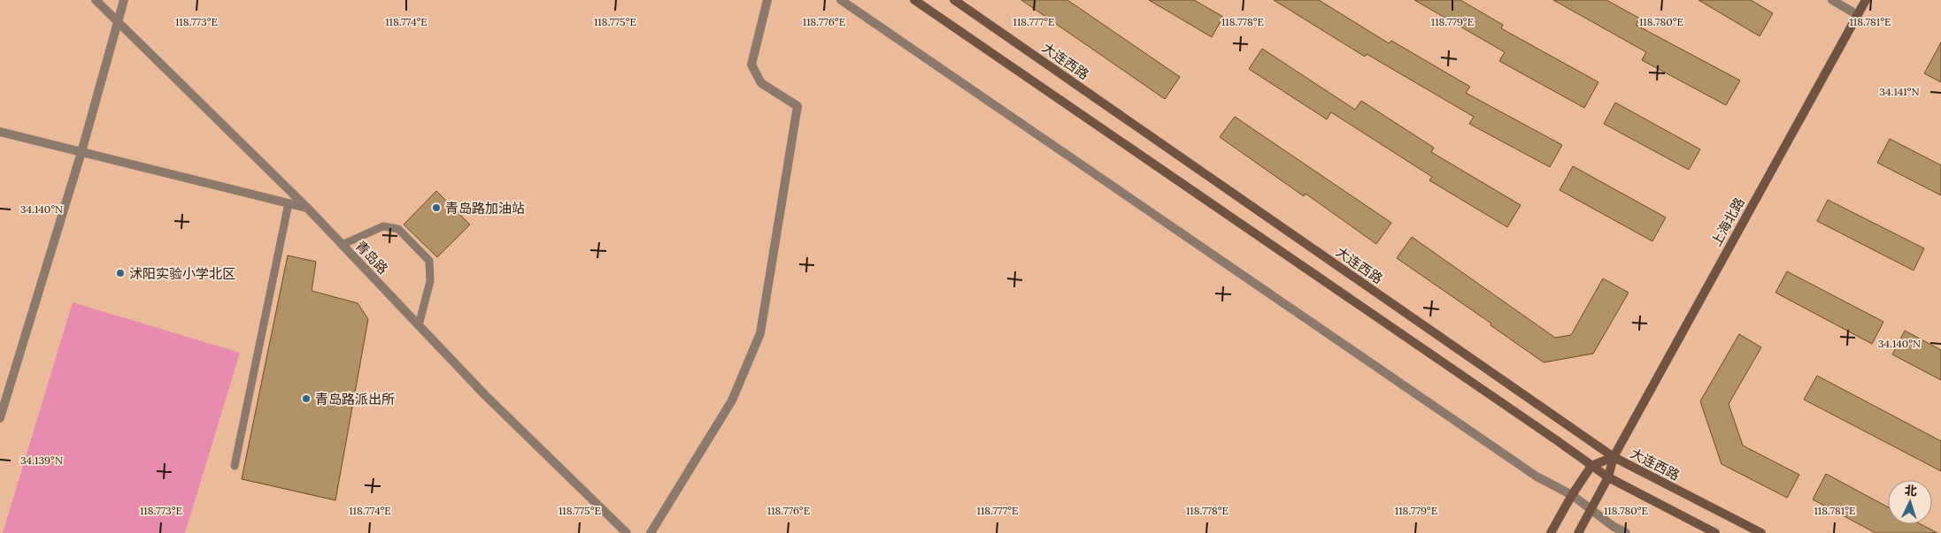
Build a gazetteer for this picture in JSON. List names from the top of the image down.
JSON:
{
  "streets": {
    "main road": ["大连西路", "上海北路"],
    "street": ["青岛路"]
  },
  "crossings": [
    ["大连西路", "上海北路"]
  ],
  "places": ["青岛路加油站", "沭阳实验小学北区", "青岛路派出所"],
  "north": "top",
  "coordinates": [
    "118.773°E",
    "118.774°E",
    "118.775°E",
    "118.776°E",
    "118.777°E",
    "118.778°E",
    "118.779°E",
    "118.780°E",
    "118.781°E",
    "34.141°N",
    "34.140°N",
    "34.139°N"
  ]
}
